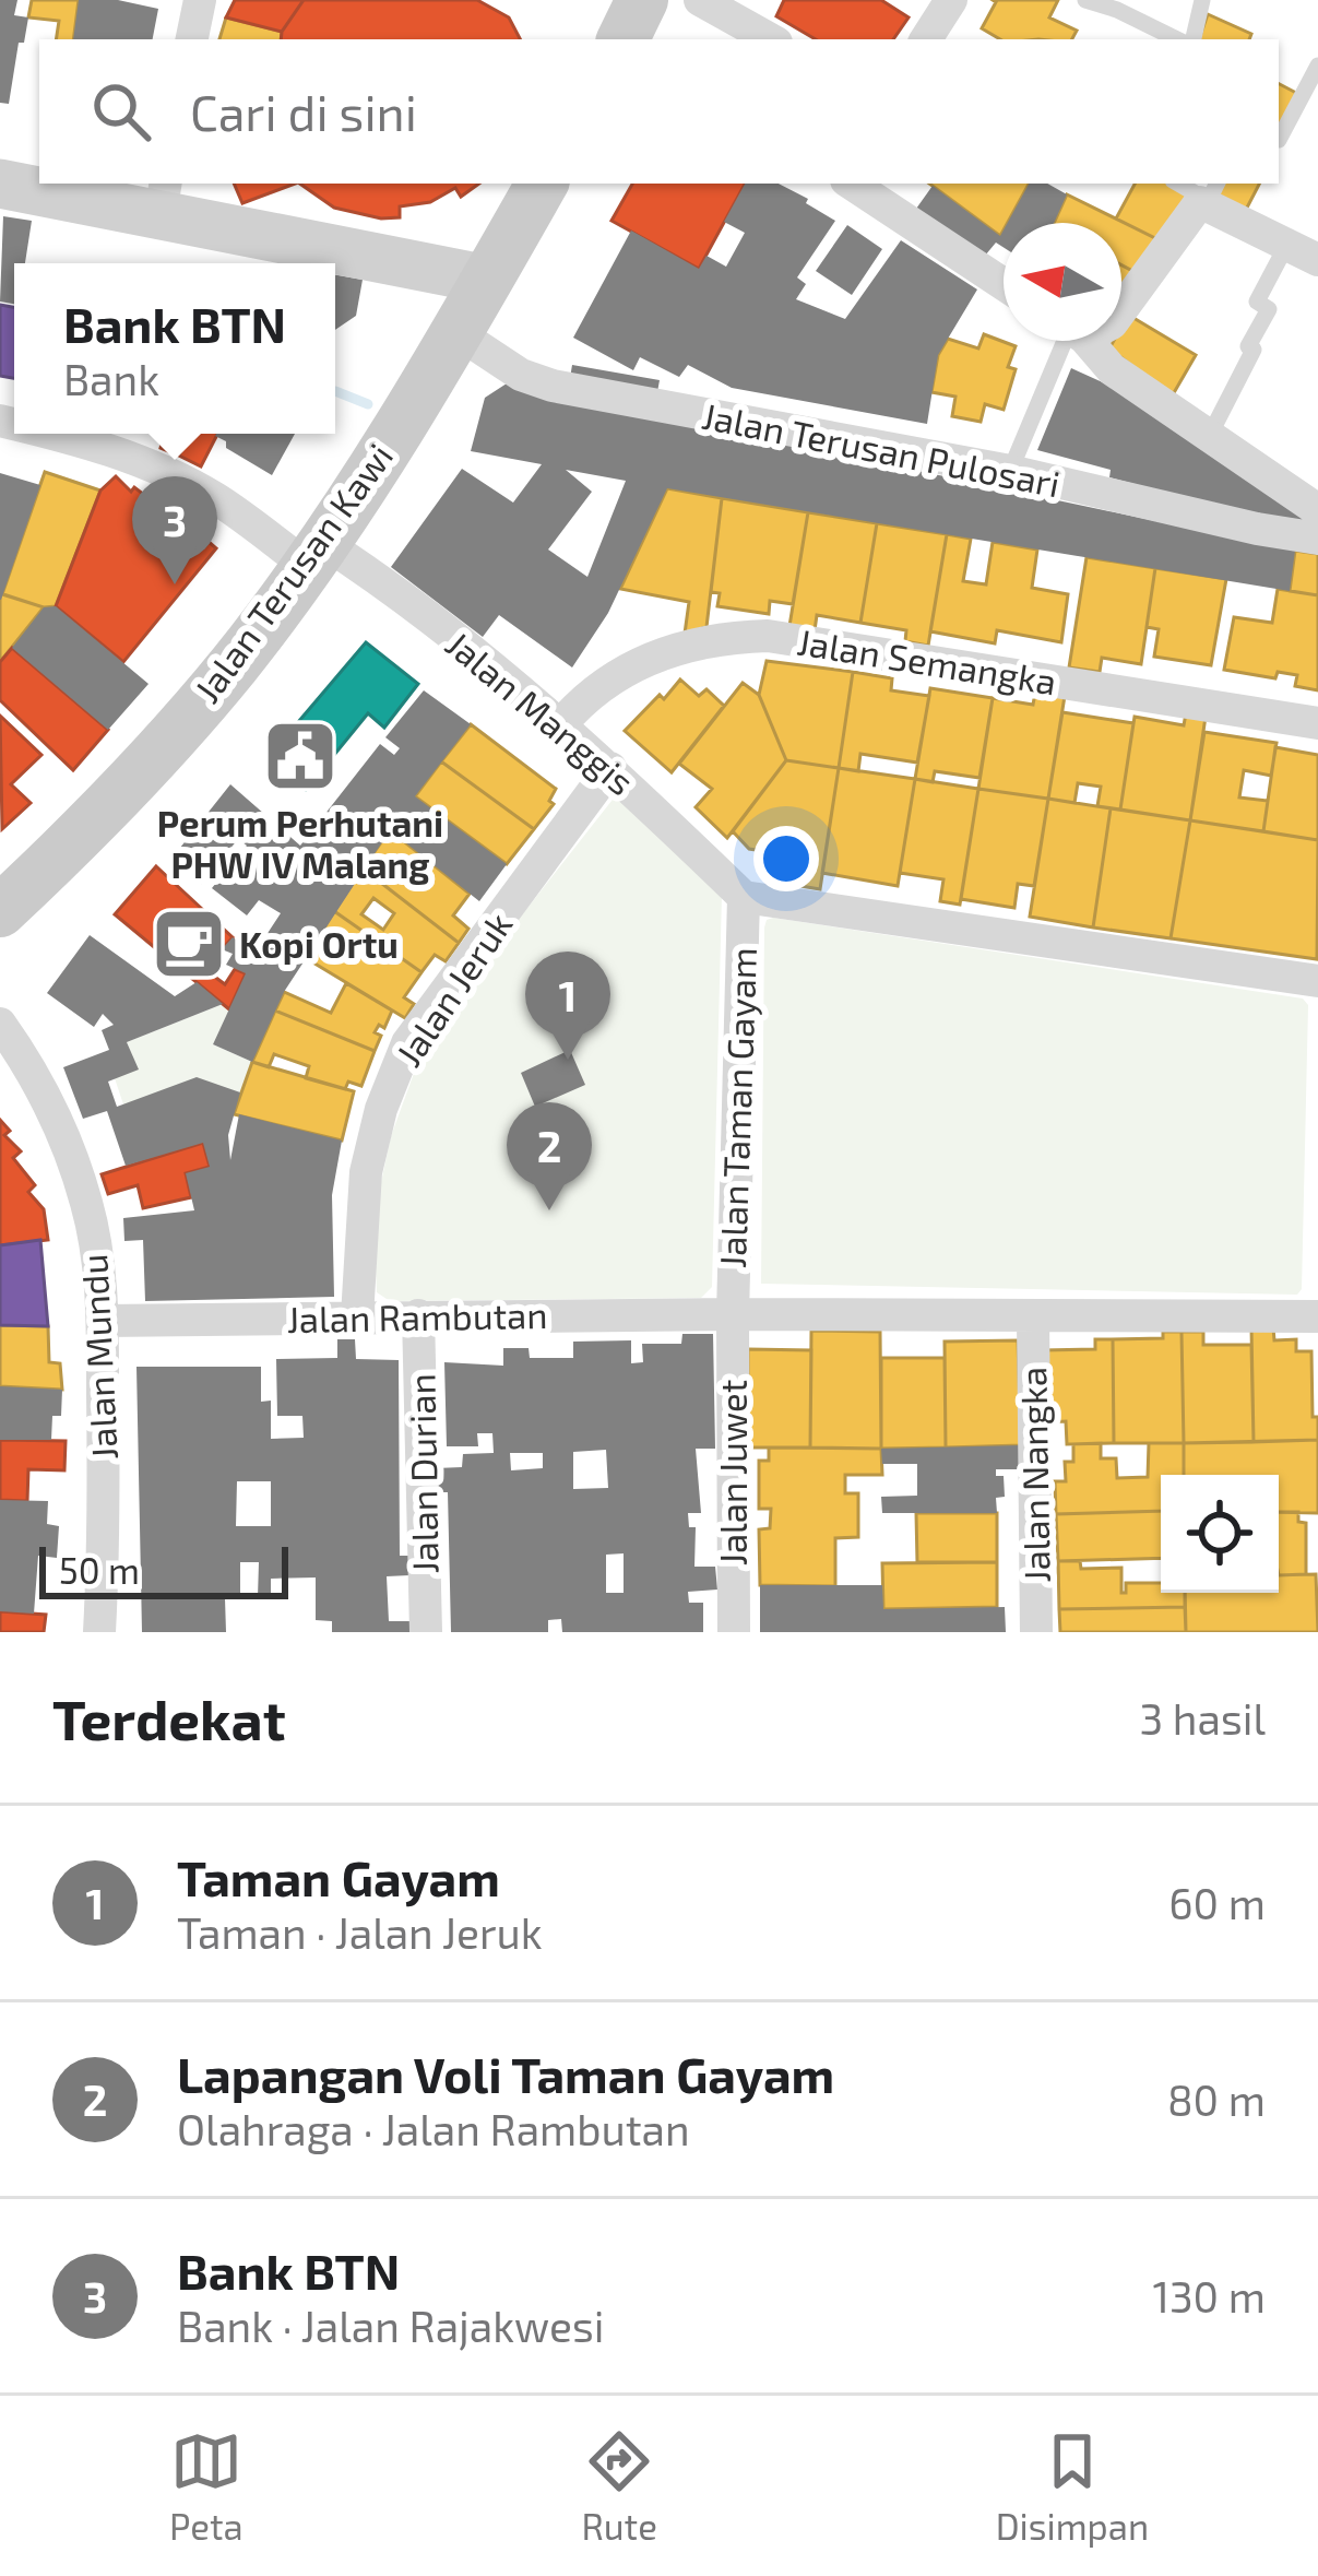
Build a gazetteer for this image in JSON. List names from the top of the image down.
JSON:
{
  "streets": {
    "main road": ["Jalan Terusan Kawi"],
    "street": [
      "Jalan Terusan Pulosari",
      "Jalan Semangka",
      "Jalan Manggis",
      "Jalan Jeruk",
      "Jalan Taman Gayam",
      "Jalan Rambutan",
      "Jalan Mundu",
      "Jalan Juwet",
      "Jalan Durian",
      "Jalan Nangka"
    ]
  },
  "crossings": [
    ["Jalan Terusan Pulosari", "Jalan Terusan Kawi"],
    ["Jalan Terusan Kawi", "Jalan Manggis"],
    ["Jalan Semangka", "Jalan Manggis"],
    ["Jalan Manggis", "Jalan Jeruk"],
    ["Jalan Manggis", "Jalan Taman Gayam"],
    ["Jalan Jeruk", "Jalan Rambutan"],
    ["Jalan Taman Gayam", "Jalan Rambutan"],
    ["Jalan Taman Gayam", "Jalan Juwet"],
    ["Jalan Taman Gayam", "Jalan Nangka"],
    ["Jalan Rambutan", "Jalan Mundu"],
    ["Jalan Rambutan", "Jalan Juwet"],
    ["Jalan Rambutan", "Jalan Durian"]
  ],
  "places": {
    "public building": ["Perum Perhutani PHW IV Malang"],
    "cafe": ["Kopi Ortu"]
  },
  "scale_bar": "50 m",
  "north": "left",
  "page": {
    "search": "Cari di sini",
    "popup": ["Bank BTN", "Bank"],
    "pins": ["3", "1", "2"],
    "scale": "50 m",
    "heading": ["Terdekat", "3 hasil"],
    "list": [
      {
        "mark": "1",
        "name": "Taman Gayam",
        "note": "Taman · Jalan Jeruk",
        "value": "60 m"
      },
      {
        "mark": "2",
        "name": "Lapangan Voli Taman Gayam",
        "note": "Olahraga · Jalan Rambutan",
        "value": "80 m"
      },
      {
        "mark": "3",
        "name": "Bank BTN",
        "note": "Bank · Jalan Rajakwesi",
        "value": "130 m"
      }
    ],
    "nav": ["Peta", "Rute", "Disimpan"]
  }
}
